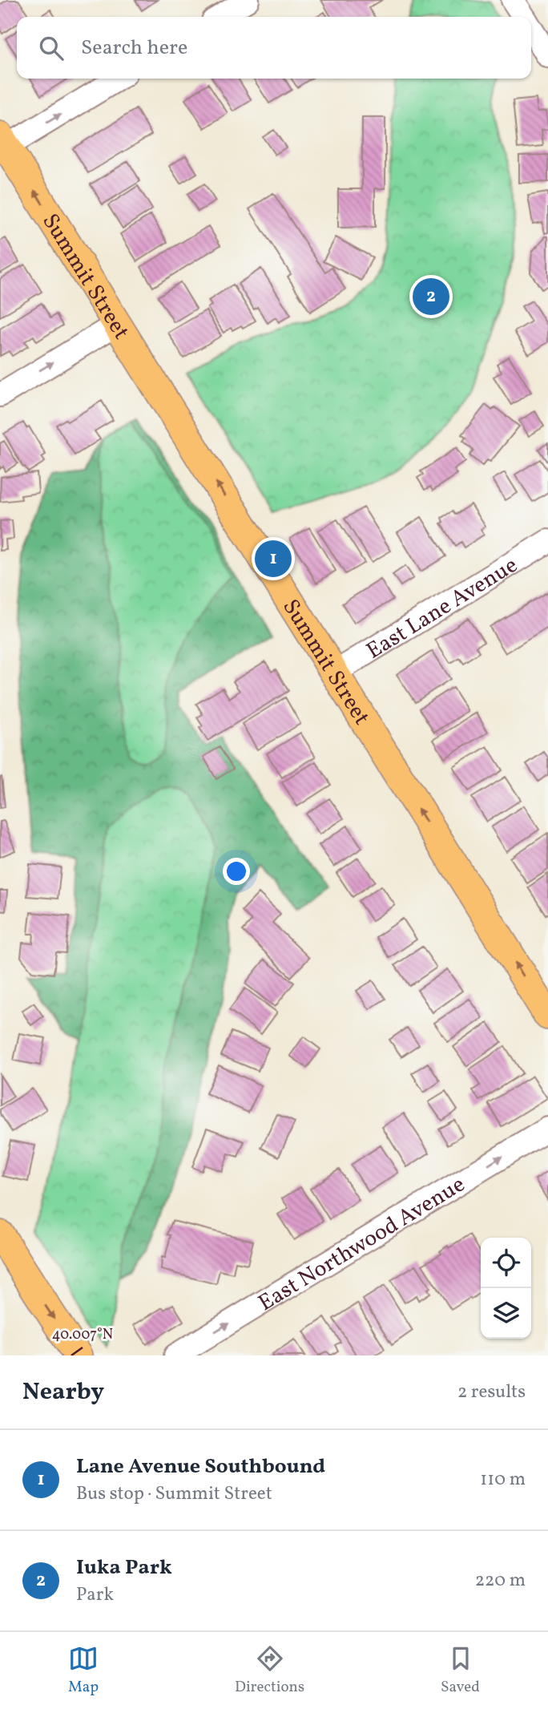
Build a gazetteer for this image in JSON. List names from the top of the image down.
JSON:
{
  "streets": {
    "main road": ["Summit Street"],
    "street": ["East Lane Avenue", "East Northwood Avenue"]
  },
  "crossings": [
    ["Summit Street", "East Lane Avenue"]
  ],
  "one_way": ["Summit Street", "East Northwood Avenue"],
  "page": {
    "search": "Search here",
    "pins": ["2", "1"],
    "heading": ["Nearby", "2 results"],
    "list": [
      {
        "mark": "1",
        "name": "Lane Avenue Southbound",
        "note": "Bus stop · Summit Street",
        "value": "110 m"
      },
      {
        "mark": "2",
        "name": "Iuka Park",
        "note": "Park",
        "value": "220 m"
      }
    ],
    "nav": ["Map", "Directions", "Saved"]
  },
  "coordinates": ["40.007°N"]
}
